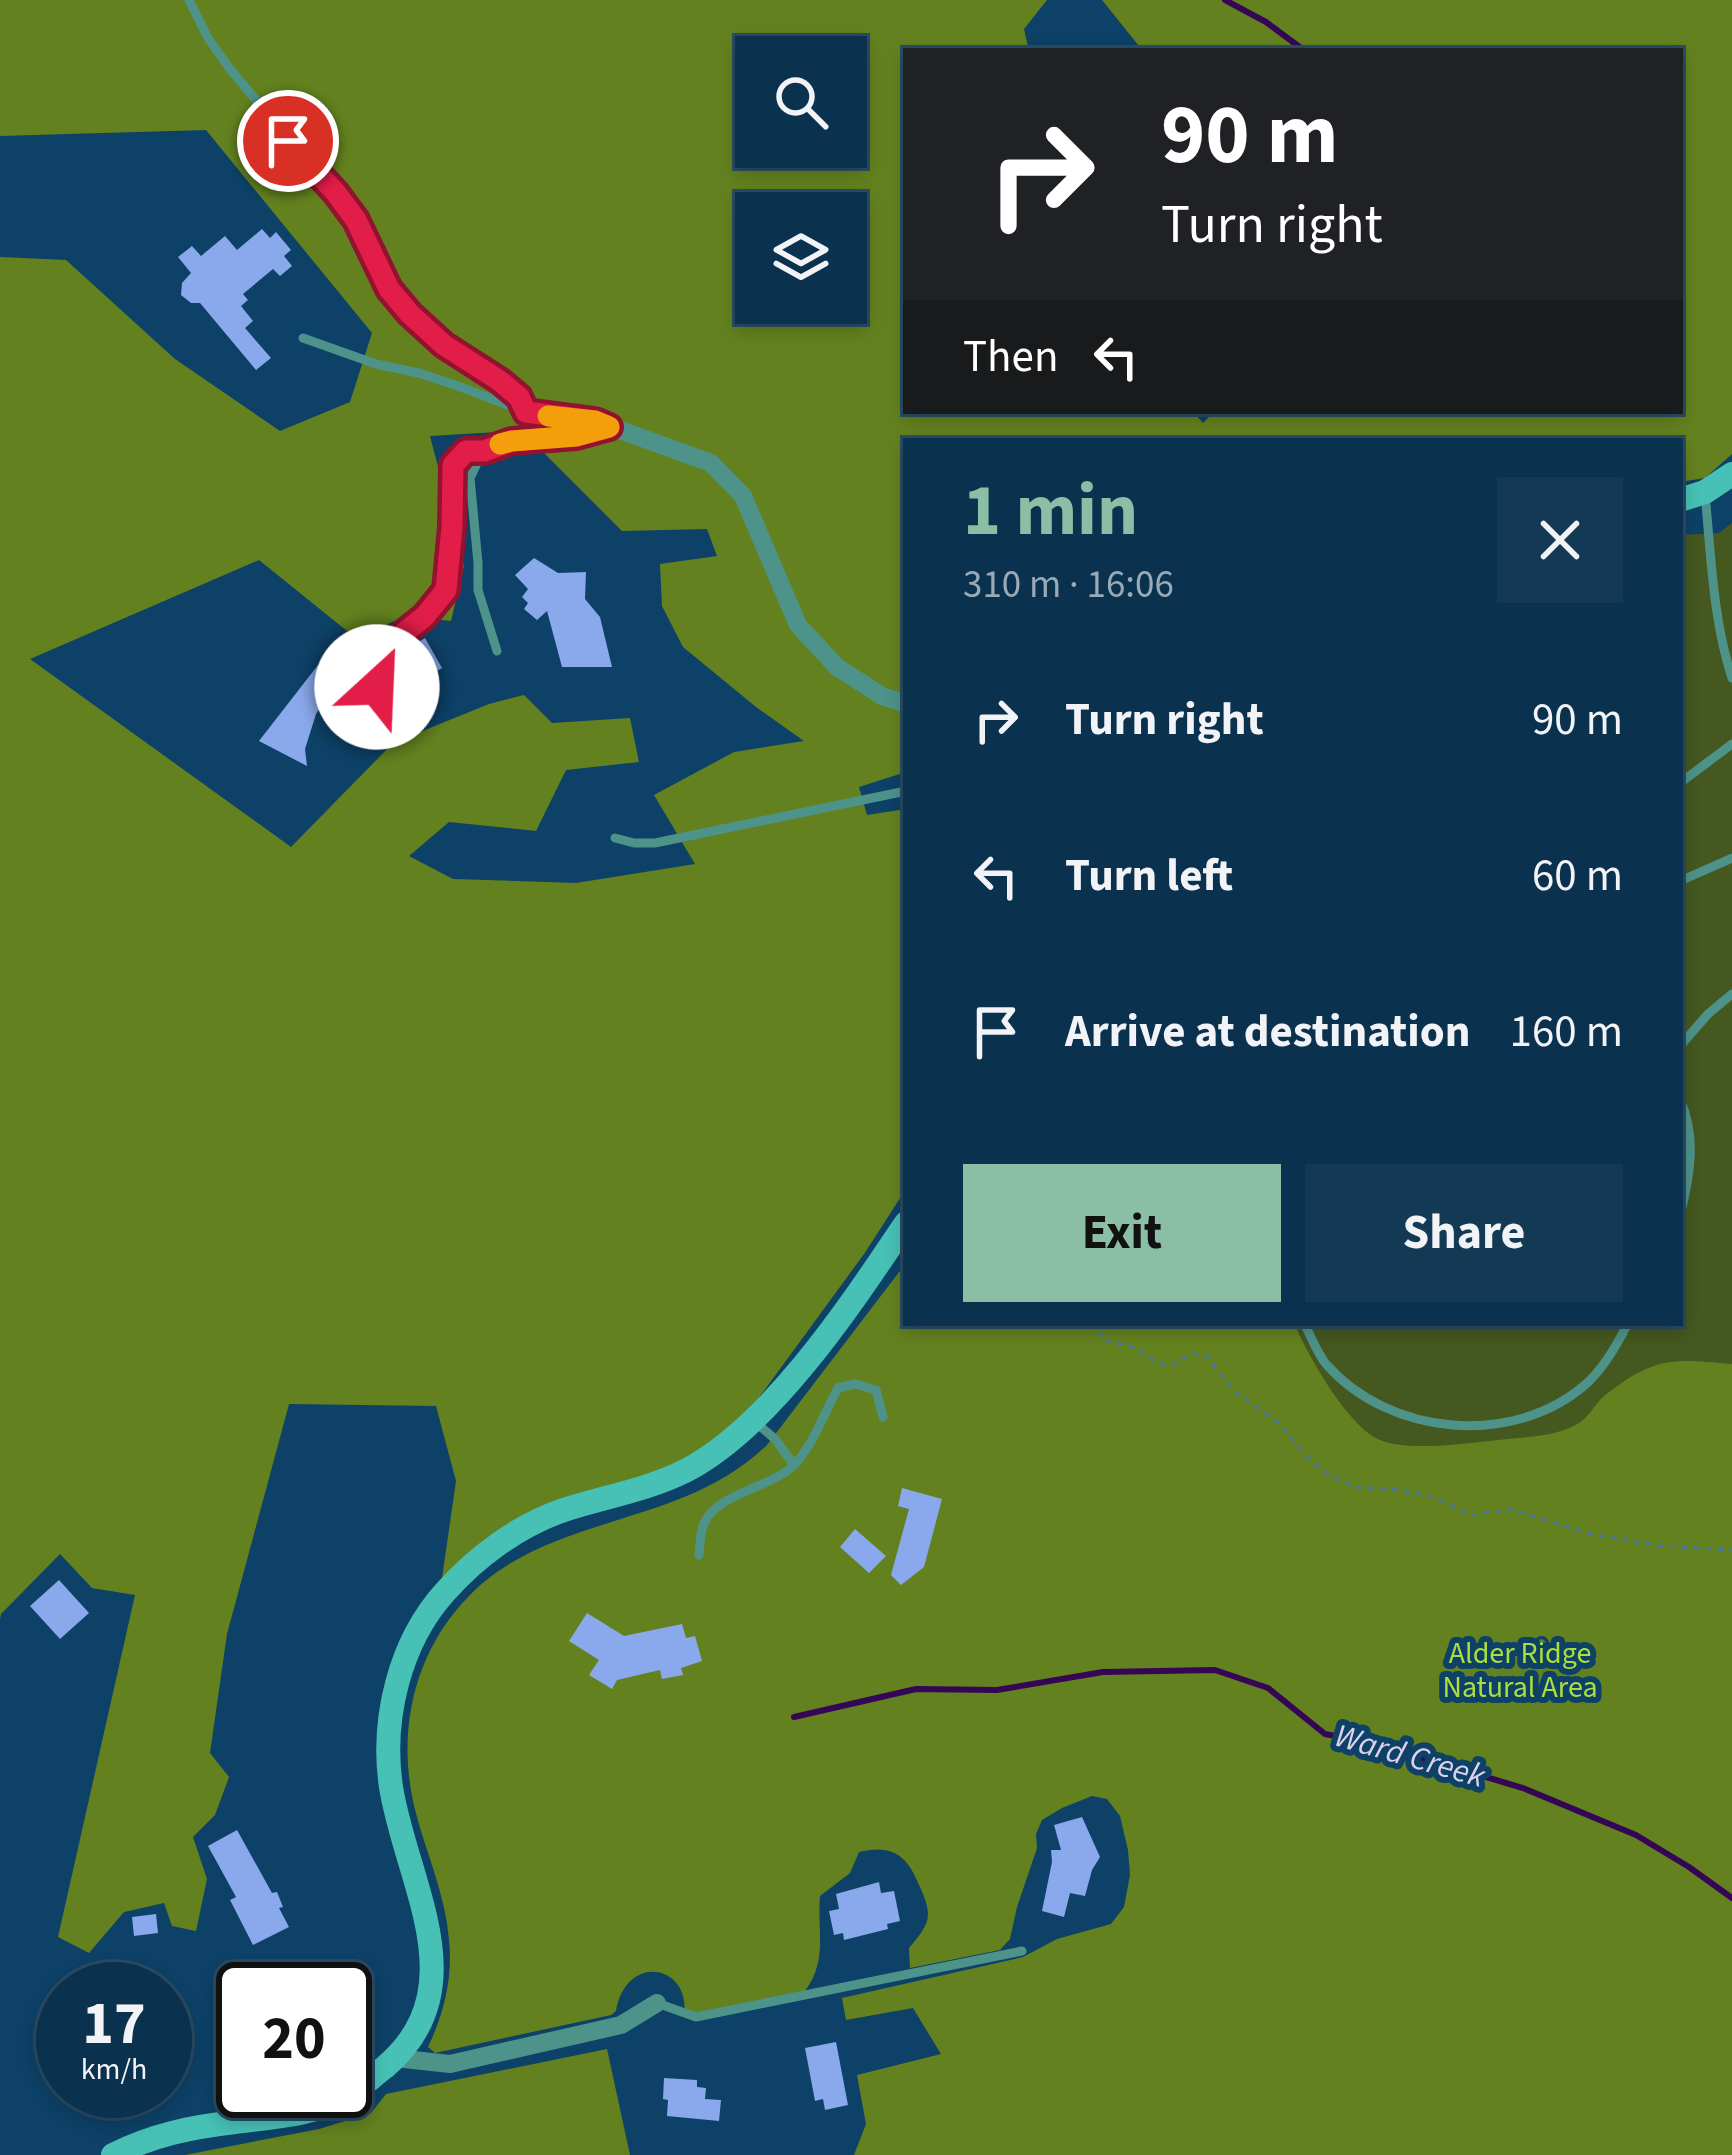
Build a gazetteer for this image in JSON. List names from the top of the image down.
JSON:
{
  "water": ["Ward Creek"],
  "parks": ["Alder Ridge Natural Area"],
  "page": {
    "turn": ["90 m", "Turn right"],
    "then": "Then",
    "heading": ["1 min", "310 m · 16:06"],
    "list": [
      {
        "name": "Turn right",
        "value": "90 m"
      },
      {
        "name": "Turn left",
        "value": "60 m"
      },
      {
        "name": "Arrive at destination",
        "value": "160 m"
      }
    ],
    "buttons": ["Exit", "Share"],
    "speed": "17 km/h",
    "limit": "20"
  }
}
